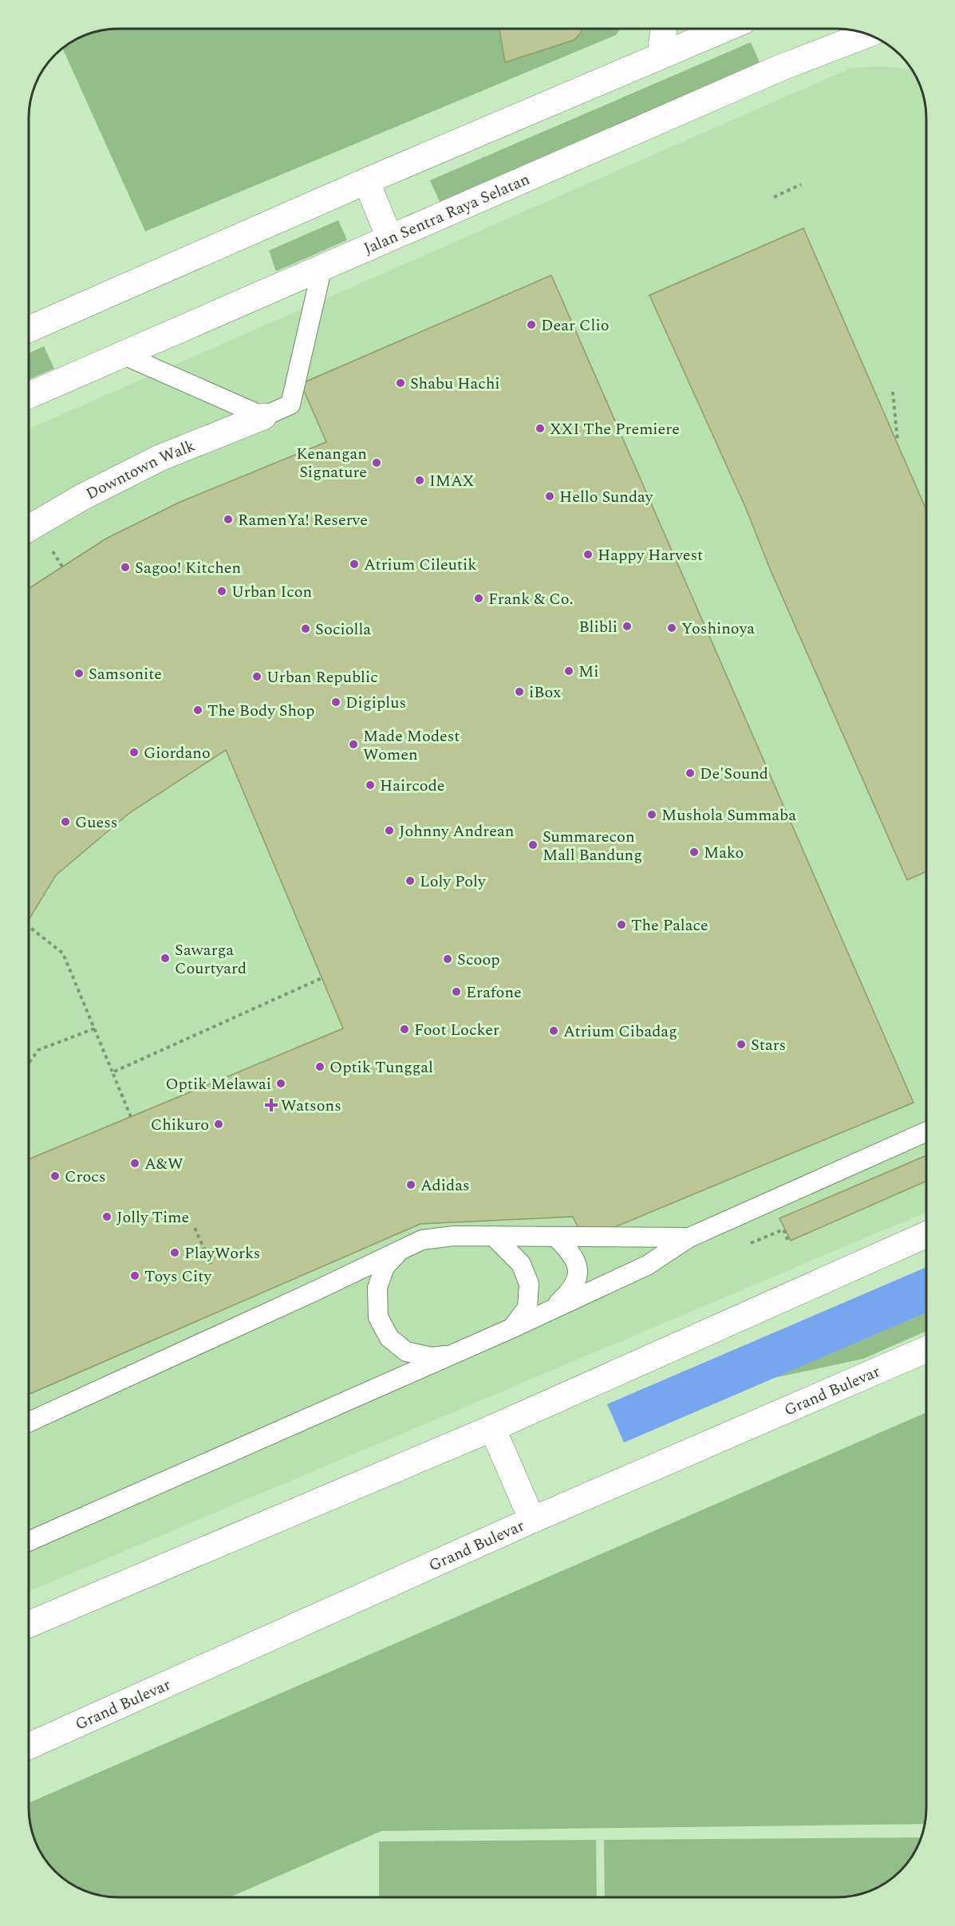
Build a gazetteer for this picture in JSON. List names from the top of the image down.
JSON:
{
  "streets": {
    "street": ["Jalan Sentra Raya Selatan", "Downtown Walk", "Grand Bulevar"]
  },
  "places": {
    "other": [
      "Dear Clio",
      "Shabu Hachi",
      "XXI The Premiere",
      "Kenangan Signature",
      "IMAX",
      "Hello Sunday",
      "RamenYa! Reserve",
      "Happy Harvest",
      "Atrium Cileutik",
      "Sagoo! Kitchen",
      "Urban Icon",
      "Frank & Co.",
      "Blibli",
      "Yoshinoya",
      "Sociolla",
      "Mi",
      "Samsonite",
      "Urban Republic",
      "iBox",
      "Digiplus",
      "The Body Shop",
      "Made Modest Women",
      "Giordano",
      "De'Sound",
      "Haircode",
      "Mushola Summaba",
      "Guess",
      "Johnny Andrean",
      "Summarecon Mall Bandung",
      "Mako",
      "Loly Poly",
      "The Palace",
      "Sawarga Courtyard",
      "Scoop",
      "Erafone",
      "Foot Locker",
      "Atrium Cibadag",
      "Stars",
      "Optik Tunggal",
      "Optik Melawai",
      "Chikuro",
      "A&W",
      "Crocs",
      "Adidas",
      "Jolly Time",
      "PlayWorks",
      "Toys City"
    ],
    "health": ["Watsons"]
  }
}
